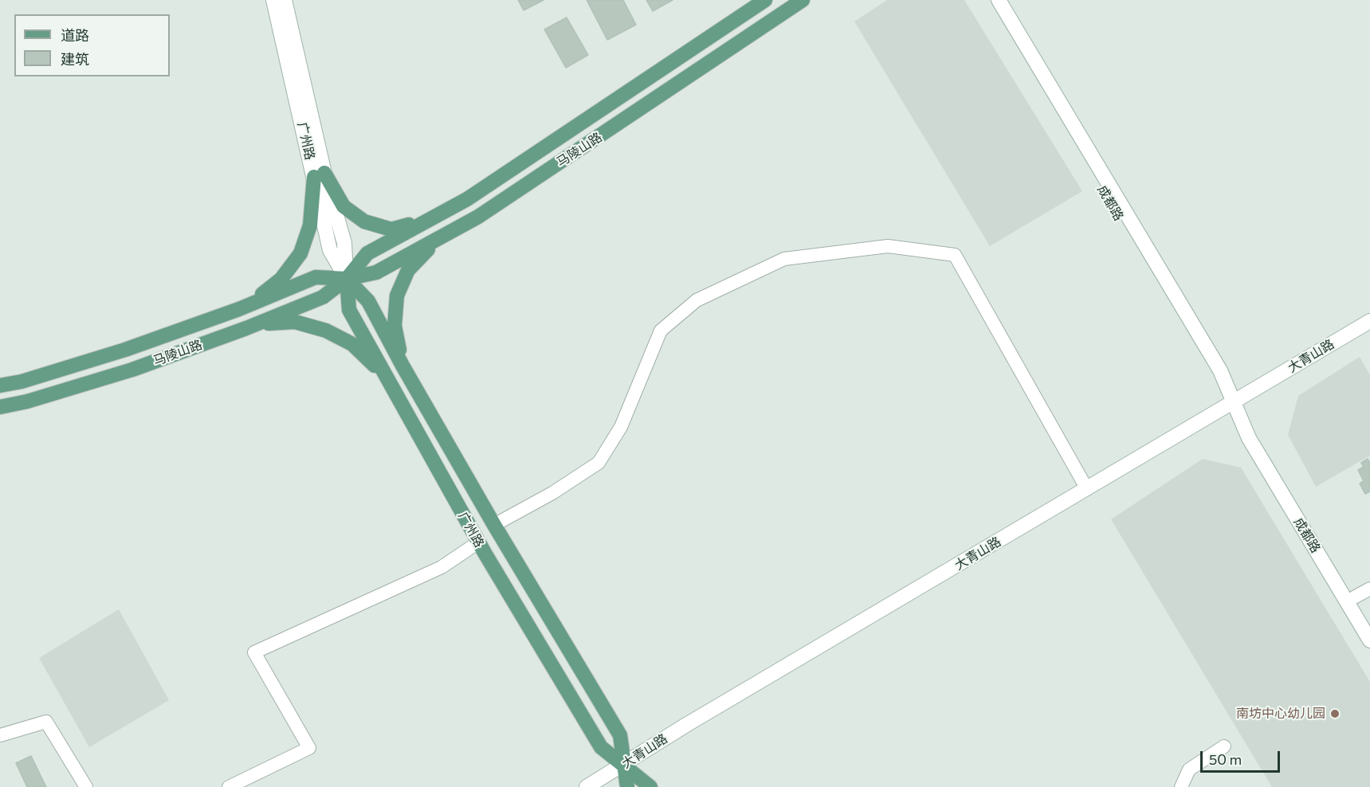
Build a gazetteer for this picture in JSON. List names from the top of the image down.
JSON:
{
  "streets": {
    "main road": ["广州路", "马陵山路"],
    "street": ["成都路", "大青山路"]
  },
  "crossings": [
    ["广州路", "马陵山路"],
    ["广州路", "大青山路"],
    ["成都路", "大青山路"]
  ],
  "places": ["南坊中心幼儿园"],
  "legend": ["道路", "建筑"],
  "scale_bar": "50 m"
}
